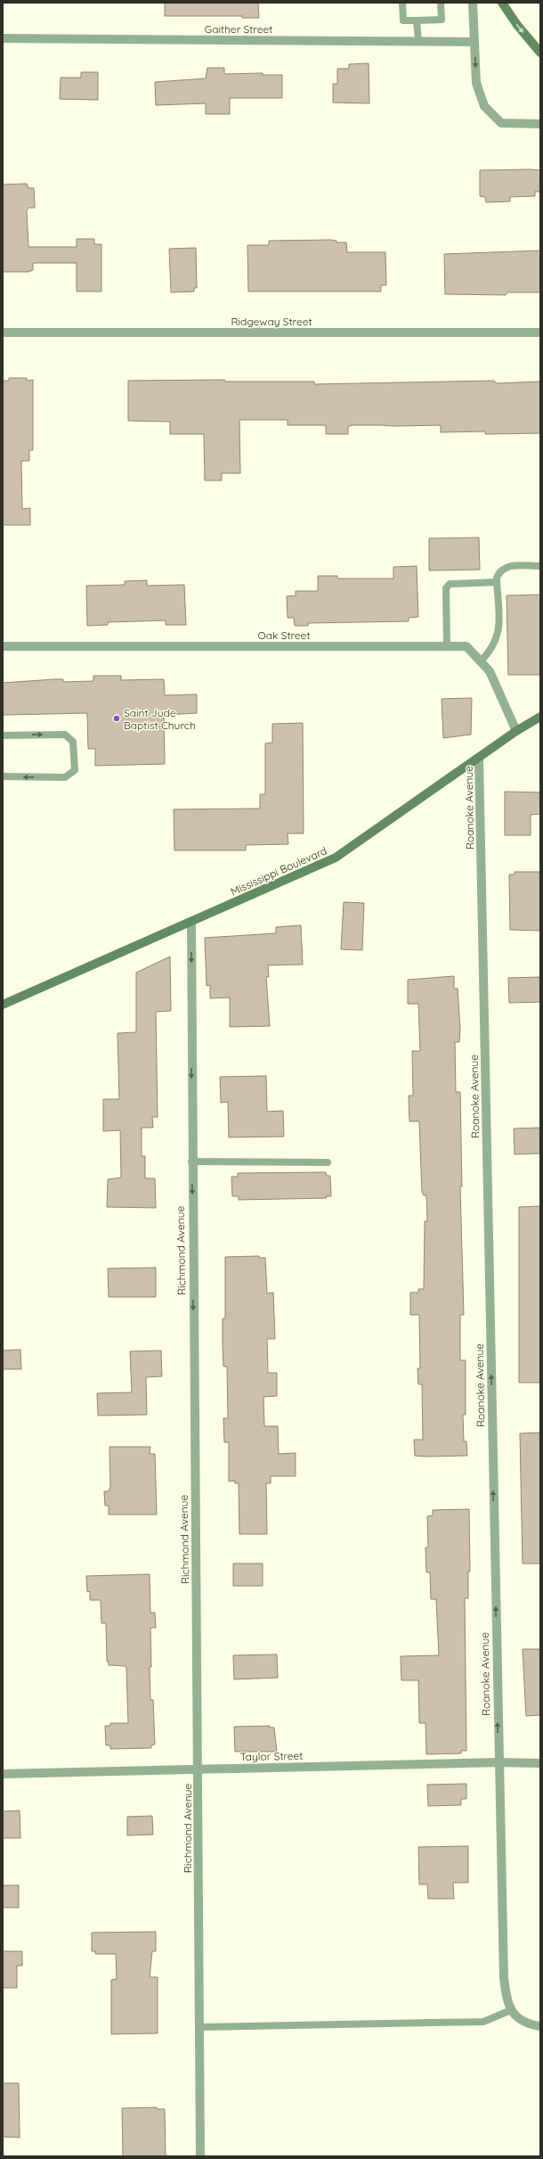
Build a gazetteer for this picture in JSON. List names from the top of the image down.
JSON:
{
  "streets": {
    "main road": ["Mississippi Boulevard"],
    "street": [
      "Gaither Street",
      "Ridgeway Street",
      "Oak Street",
      "Roanoke Avenue",
      "Richmond Avenue",
      "Taylor Street"
    ]
  },
  "crossings": [
    ["Oak Street", "Mississippi Boulevard"],
    ["Roanoke Avenue", "Mississippi Boulevard"],
    ["Roanoke Avenue", "Taylor Street"],
    ["Mississippi Boulevard", "Richmond Avenue"],
    ["Richmond Avenue", "Taylor Street"]
  ],
  "one_way": ["Roanoke Avenue", "Richmond Avenue"],
  "places": ["Saint Jude Baptist Church"]
}
